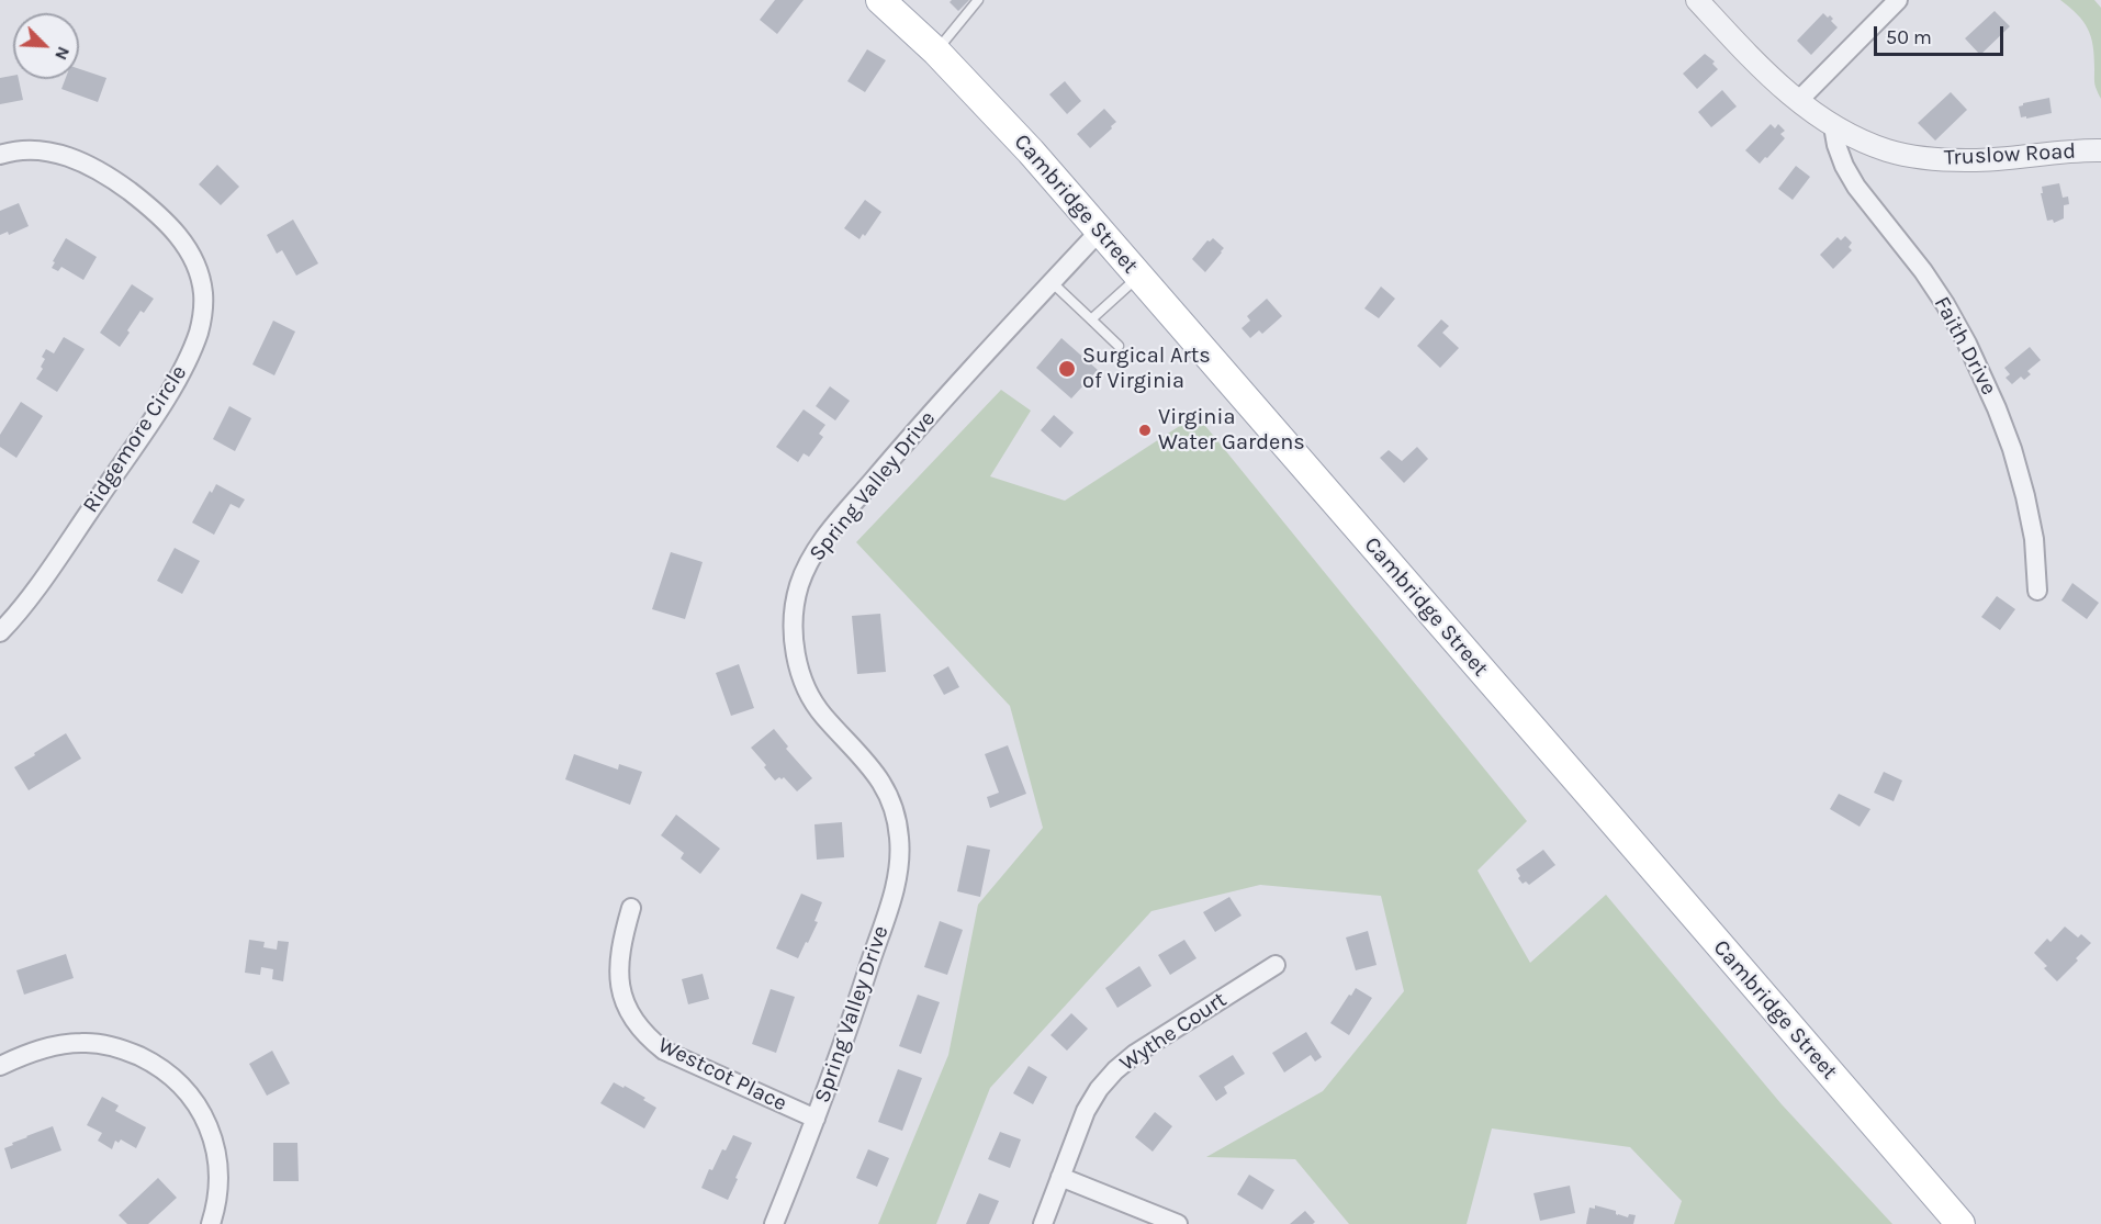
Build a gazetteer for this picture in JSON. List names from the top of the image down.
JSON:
{
  "streets": {
    "main road": ["Cambridge Street"],
    "street": [
      "Truslow Road",
      "Faith Drive",
      "Ridgemore Circle",
      "Spring Valley Drive",
      "Wythe Court",
      "Westcot Place"
    ]
  },
  "crossings": [
    ["Truslow Road", "Faith Drive"],
    ["Cambridge Street", "Spring Valley Drive"],
    ["Spring Valley Drive", "Westcot Place"]
  ],
  "places": ["Surgical Arts of Virginia", "Virginia Water Gardens"],
  "scale_bar": "50 m",
  "north": "bottom right"
}
